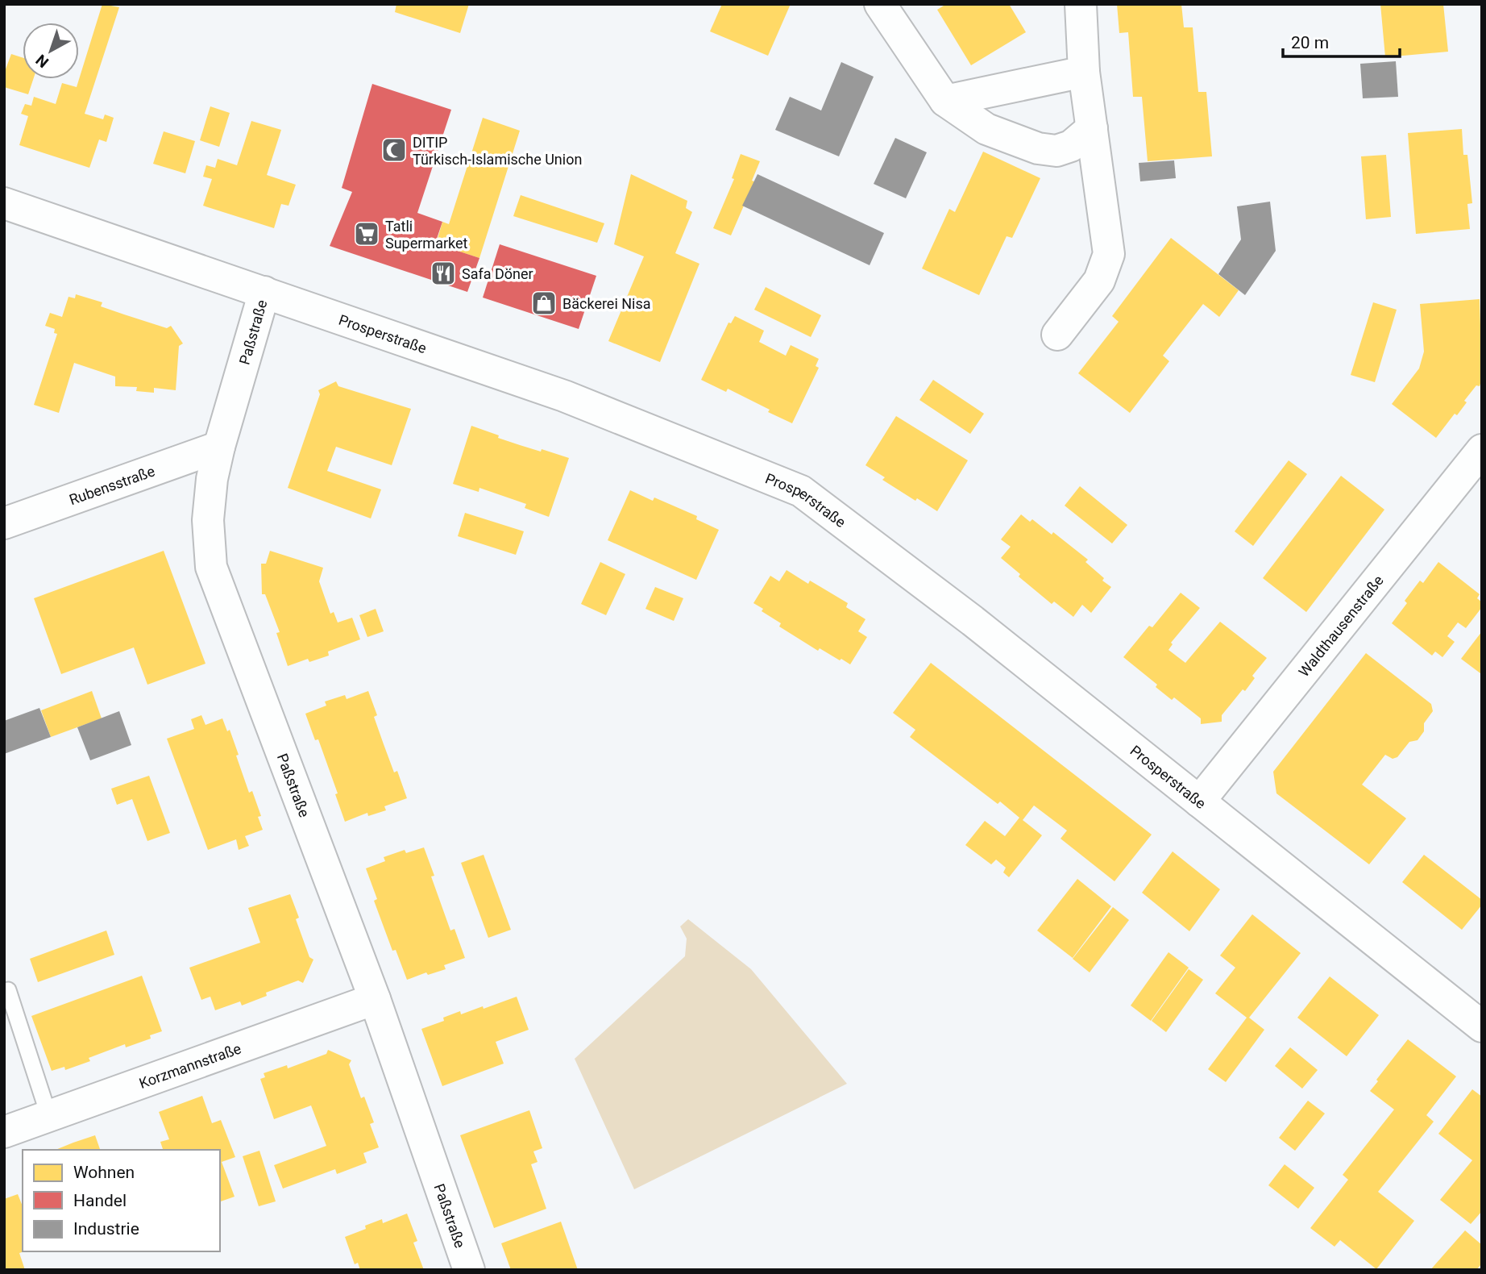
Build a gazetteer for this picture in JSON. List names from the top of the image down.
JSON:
{
  "streets": {
    "street": [
      "Paßstraße",
      "Prosperstraße",
      "Rubensstraße",
      "Waldthausenstraße",
      "Korzmannstraße"
    ]
  },
  "crossings": [
    ["Paßstraße", "Prosperstraße"],
    ["Paßstraße", "Rubensstraße"],
    ["Paßstraße", "Korzmannstraße"],
    ["Prosperstraße", "Waldthausenstraße"]
  ],
  "places": {
    "mosque": ["DITIP Türkisch-Islamische Union"],
    "supermarket": ["Tatli Supermarket"],
    "restaurant": ["Safa Döner"],
    "shop": ["Bäckerei Nisa"]
  },
  "legend": ["Wohnen", "Handel", "Industrie"],
  "scale_bar": "20 m",
  "north": "bottom left"
}
